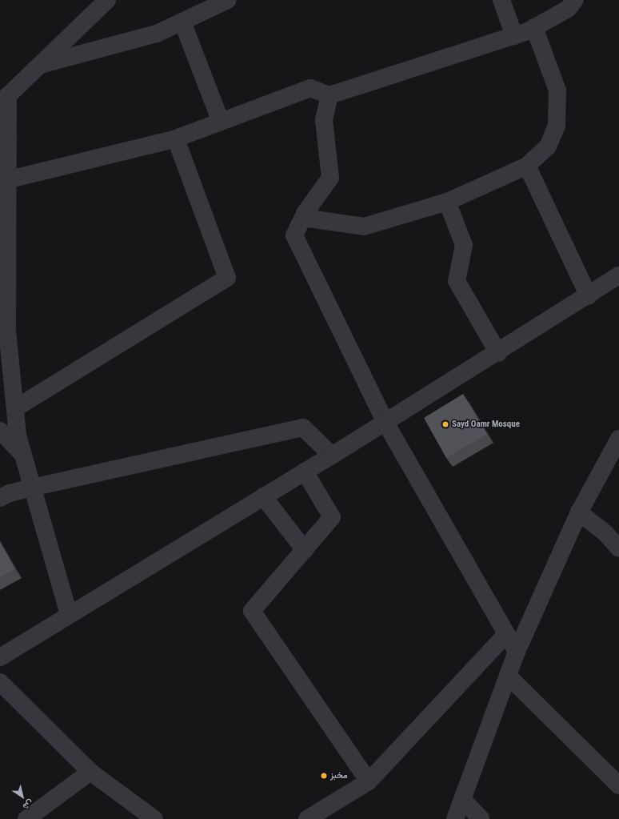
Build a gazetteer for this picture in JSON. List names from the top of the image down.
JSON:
{
  "places": ["Sayd Oamr Mosque", "مخبز"],
  "north": "bottom right"
}
